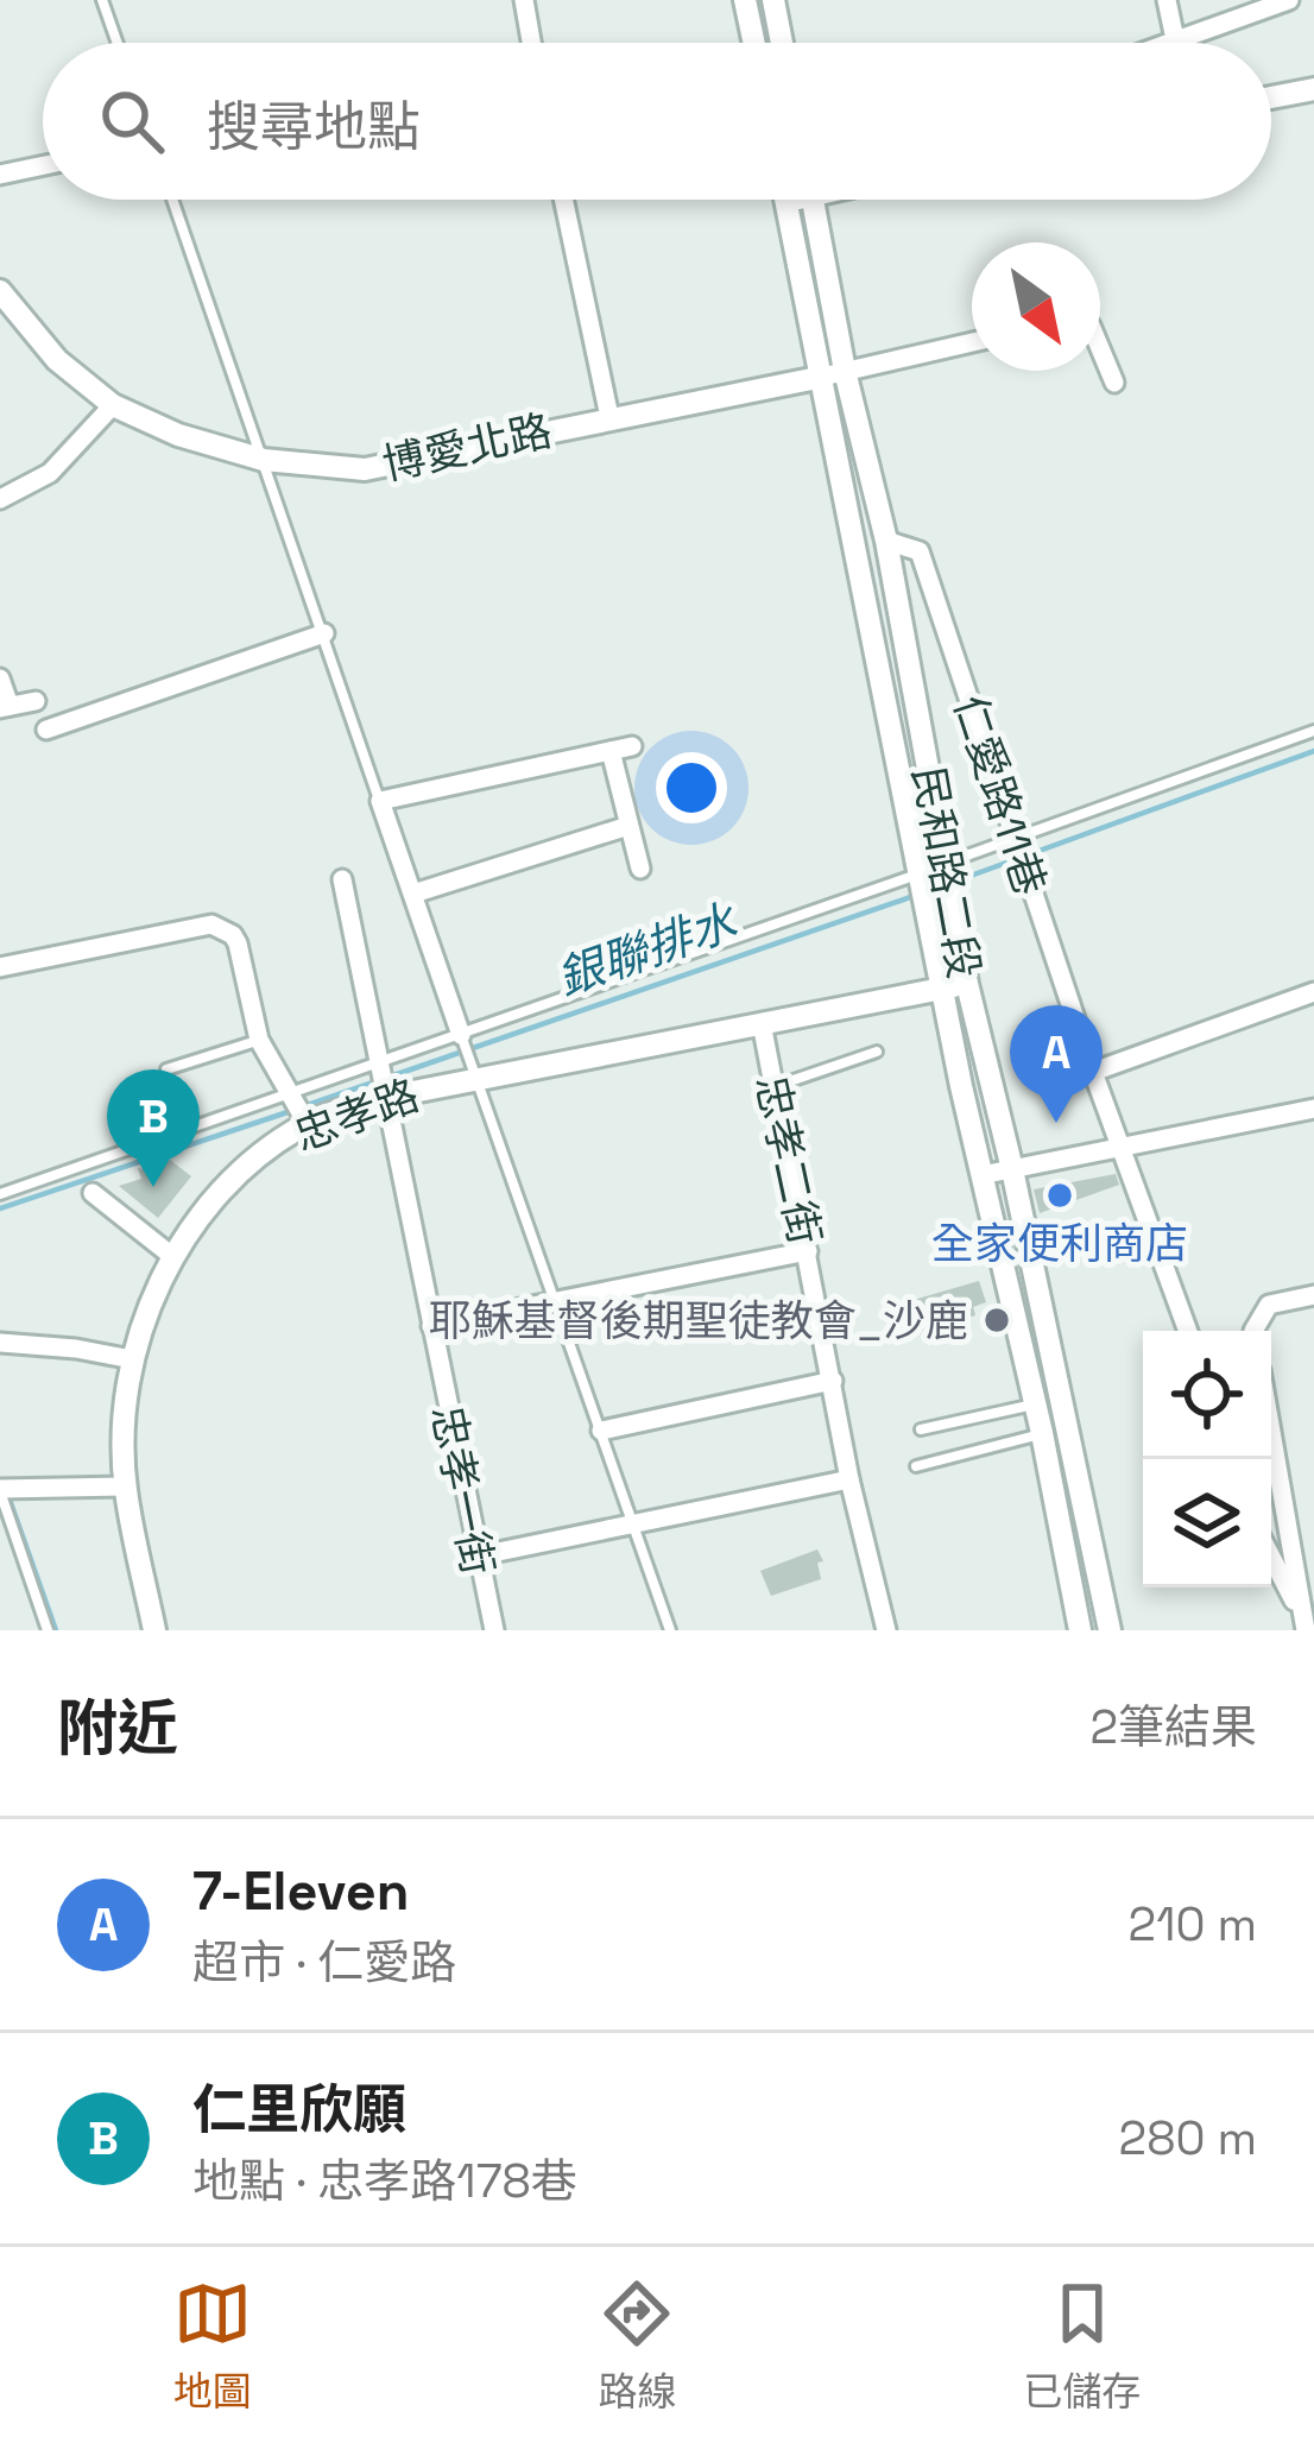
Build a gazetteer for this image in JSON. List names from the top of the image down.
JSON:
{
  "streets": {
    "street": [
      "博愛北路",
      "仁愛路11巷",
      "民和路二段",
      "忠孝路",
      "忠孝二街",
      "忠孝一街"
    ]
  },
  "crossings": [
    ["博愛北路", "民和路二段"],
    ["仁愛路11巷", "民和路二段"],
    ["民和路二段", "忠孝路"],
    ["忠孝路", "忠孝二街"],
    ["忠孝路", "忠孝一街"]
  ],
  "water": ["銀聯排水"],
  "places": ["全家便利商店", "耶穌基督後期聖徒教會_沙鹿"],
  "north": "bottom right",
  "page": {
    "search": "搜尋地點",
    "pins": ["A", "B"],
    "heading": ["附近", "2筆結果"],
    "list": [
      {
        "mark": "A",
        "name": "7-Eleven",
        "note": "超市 · 仁愛路",
        "value": "210 m"
      },
      {
        "mark": "B",
        "name": "仁里欣願",
        "note": "地點 · 忠孝路178巷",
        "value": "280 m"
      }
    ],
    "nav": ["地圖", "路線", "已儲存"]
  }
}
